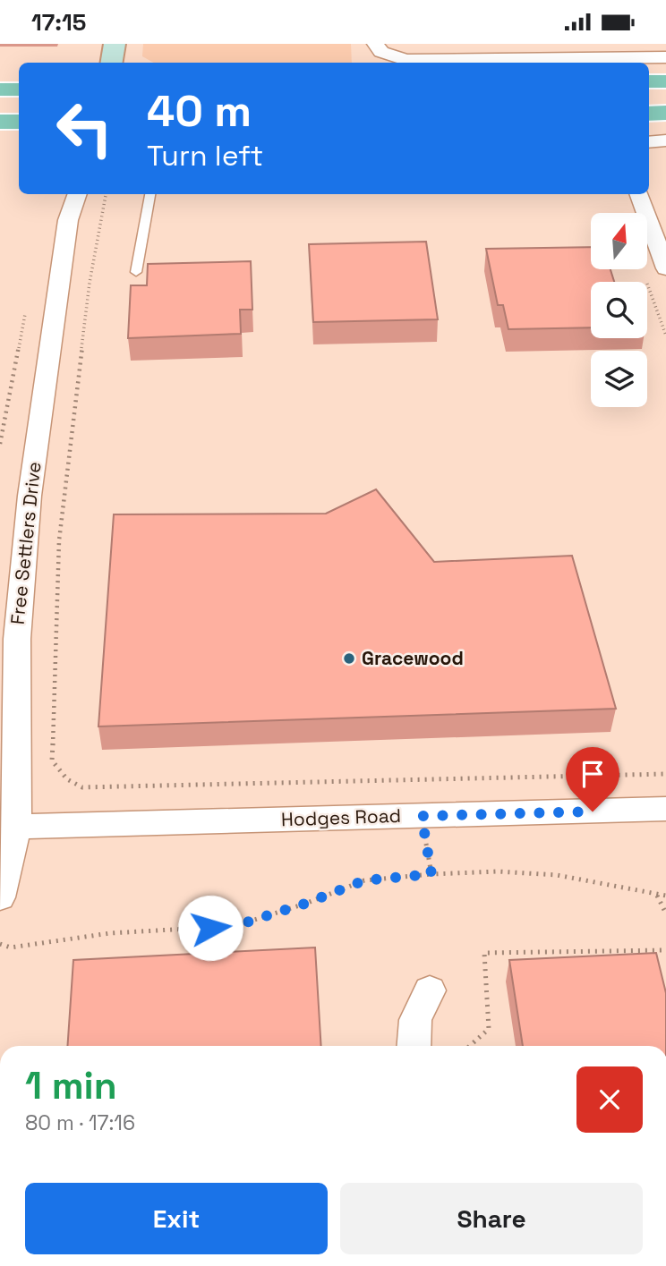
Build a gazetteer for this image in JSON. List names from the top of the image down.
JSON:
{
  "streets": {
    "street": ["Free Settlers Drive", "Hodges Road"]
  },
  "crossings": [
    ["Free Settlers Drive", "Hodges Road"]
  ],
  "places": ["Gracewood"],
  "north": "top",
  "page": {
    "status": "17:15",
    "turn": ["40 m", "Turn left"],
    "heading": ["1 min", "80 m · 17:16"],
    "buttons": ["Exit", "Share"]
  }
}
